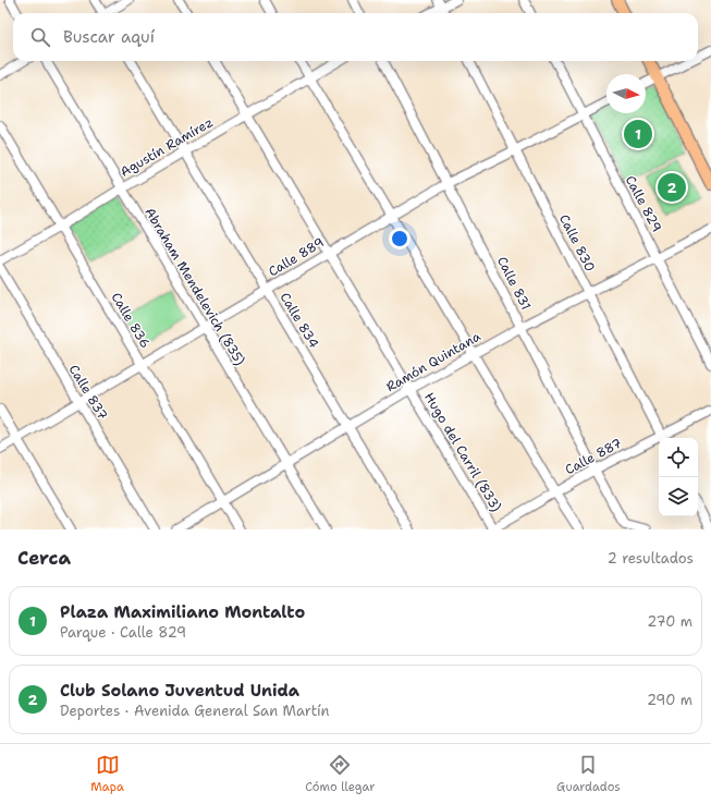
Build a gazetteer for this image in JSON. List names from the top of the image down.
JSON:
{
  "streets": {
    "street": [
      "Agustín Ramírez",
      "Calle 829",
      "Calle 830",
      "Calle 889",
      "Calle 831",
      "Abraham Mendelevich (835)",
      "Calle 836",
      "Calle 834",
      "Ramón Quintana",
      "Calle 837",
      "Hugo del Carril (833)",
      "Calle 887"
    ]
  },
  "crossings": [
    ["Agustín Ramírez", "Abraham Mendelevich (835)"],
    ["Agustín Ramírez", "Calle 836"],
    ["Agustín Ramírez", "Calle 834"],
    ["Agustín Ramírez", "Hugo del Carril (833)"],
    ["Calle 829", "Calle 889"],
    ["Calle 829", "Ramón Quintana"],
    ["Calle 830", "Calle 889"],
    ["Calle 830", "Ramón Quintana"],
    ["Calle 889", "Calle 831"],
    ["Calle 889", "Abraham Mendelevich (835)"],
    ["Calle 889", "Calle 836"],
    ["Calle 889", "Calle 834"],
    ["Calle 889", "Calle 837"],
    ["Calle 889", "Hugo del Carril (833)"],
    ["Calle 831", "Ramón Quintana"],
    ["Calle 831", "Calle 887"],
    ["Abraham Mendelevich (835)", "Ramón Quintana"],
    ["Calle 836", "Ramón Quintana"],
    ["Calle 834", "Ramón Quintana"],
    ["Ramón Quintana", "Hugo del Carril (833)"],
    ["Hugo del Carril (833)", "Calle 887"]
  ],
  "north": "right",
  "page": {
    "search": "Buscar aquí",
    "pins": ["1", "2"],
    "heading": ["Cerca", "2 resultados"],
    "list": [
      {
        "mark": "1",
        "name": "Plaza Maximiliano Montalto",
        "note": "Parque · Calle 829",
        "value": "270 m"
      },
      {
        "mark": "2",
        "name": "Club Solano Juventud Unida",
        "note": "Deportes · Avenida General San Martín",
        "value": "290 m"
      }
    ],
    "nav": ["Mapa", "Cómo llegar", "Guardados"]
  }
}
